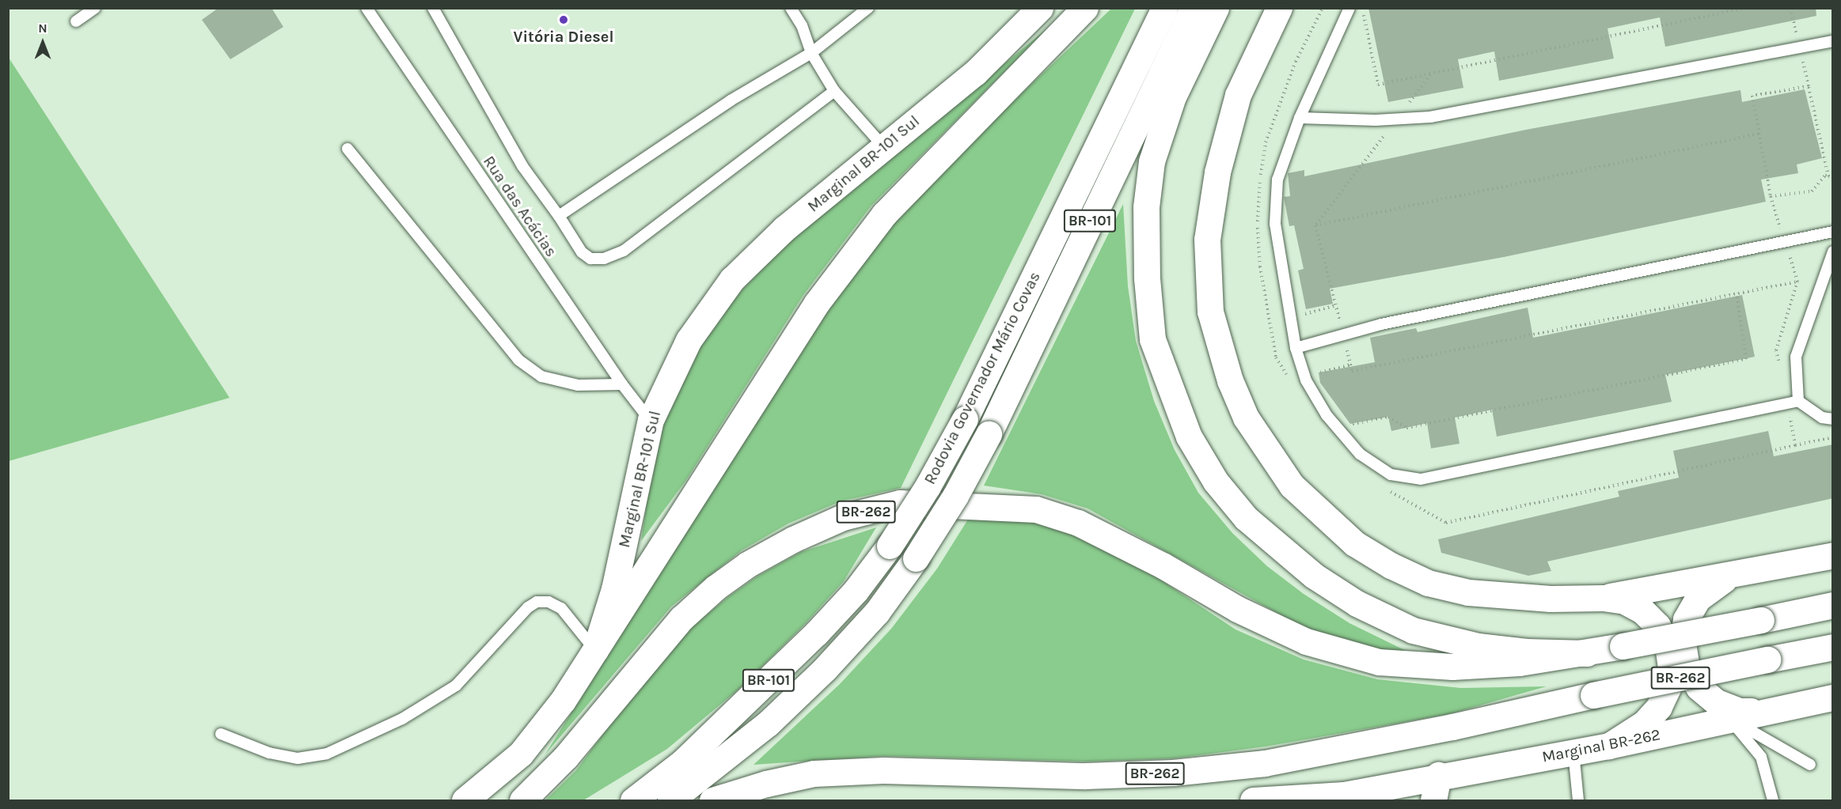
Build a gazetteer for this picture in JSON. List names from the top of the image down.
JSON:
{
  "streets": {
    "main road": [
      "Marginal BR-101 Sul",
      "BR-101",
      "Rodovia Governador Mário Covas",
      "BR-262",
      "Marginal BR-262"
    ],
    "lane": ["Rua das Acácias"]
  },
  "crossings": [
    ["Marginal BR-101 Sul", "Rua das Acácias"]
  ],
  "places": ["Vitória Diesel"],
  "north": "top"
}
